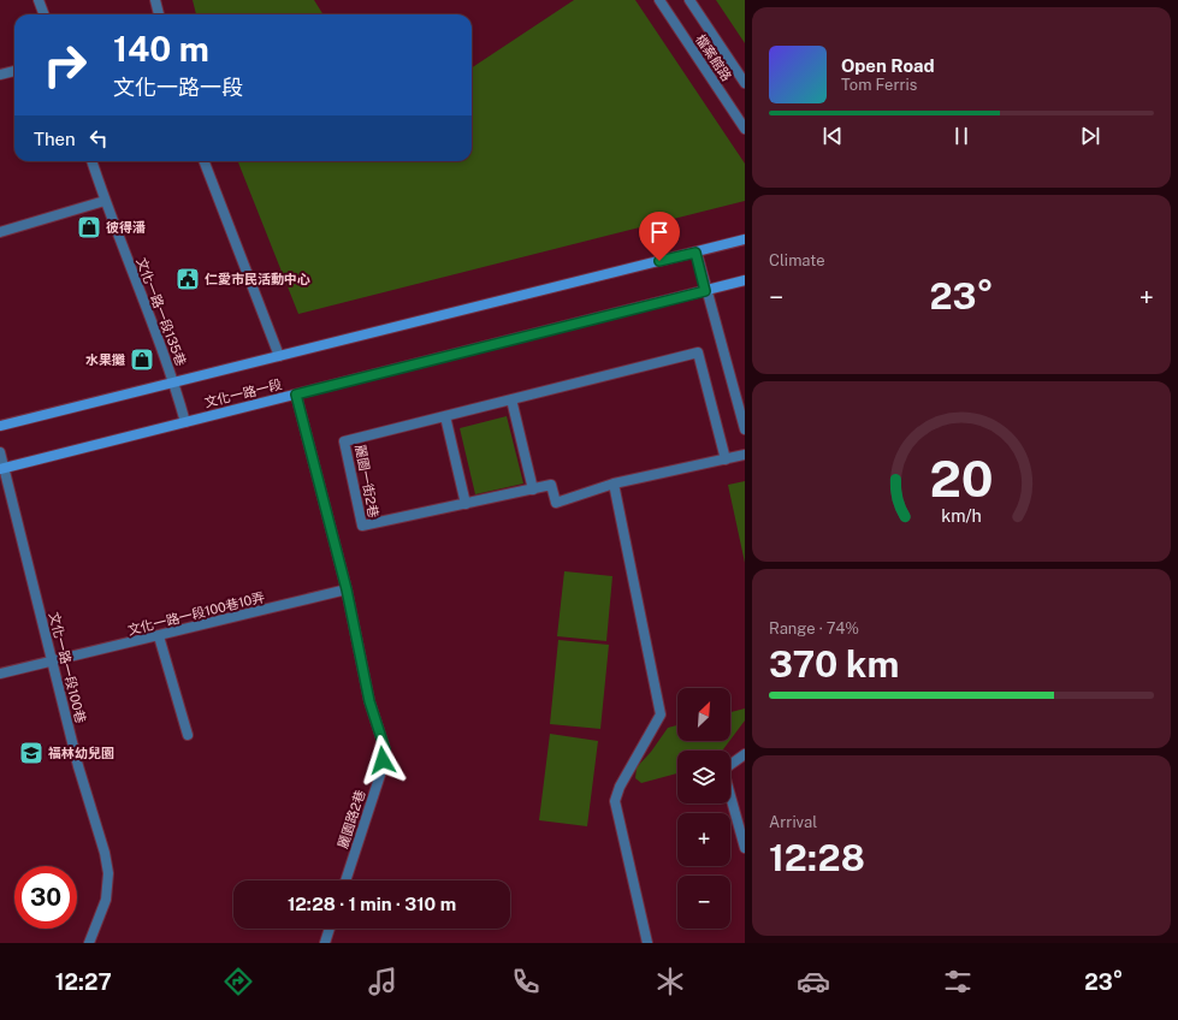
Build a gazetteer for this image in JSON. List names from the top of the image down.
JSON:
{
  "streets": {
    "main road": ["文化一路一段"],
    "street": [
      "檔案館路",
      "文化一路一段135巷",
      "麗園一街2巷",
      "文化一路一段100巷10弄",
      "文化一路一段100巷",
      "麗園路2巷"
    ]
  },
  "crossings": [
    ["文化一路一段135巷", "文化一路一段"],
    ["文化一路一段", "文化一路一段100巷"],
    ["文化一路一段", "麗園路2巷"],
    ["文化一路一段100巷10弄", "文化一路一段100巷"],
    ["文化一路一段100巷10弄", "麗園路2巷"]
  ],
  "places": {
    "shop": ["彼得潘", "水果攤"],
    "public building": ["仁愛市民活動中心"],
    "school or university": ["福林幼兒園"]
  },
  "north": "top right",
  "page": {
    "turn": ["140 m", "文化一路一段"],
    "song": ["Open Road", "Tom Ferris"],
    "then": "Then",
    "tile": [
      "Climate",
      ["Range · 74%", "370 km"],
      ["Arrival", "12:28"]
    ],
    "heat": ["−", "23°", "+"],
    "map_buttons": ["+", "−"],
    "limit": "30",
    "trip": "12:28 · 1 min · 310 m",
    "tabs": ["12:27", "23°"],
    "gauge": ["20", "km/h"]
  }
}
